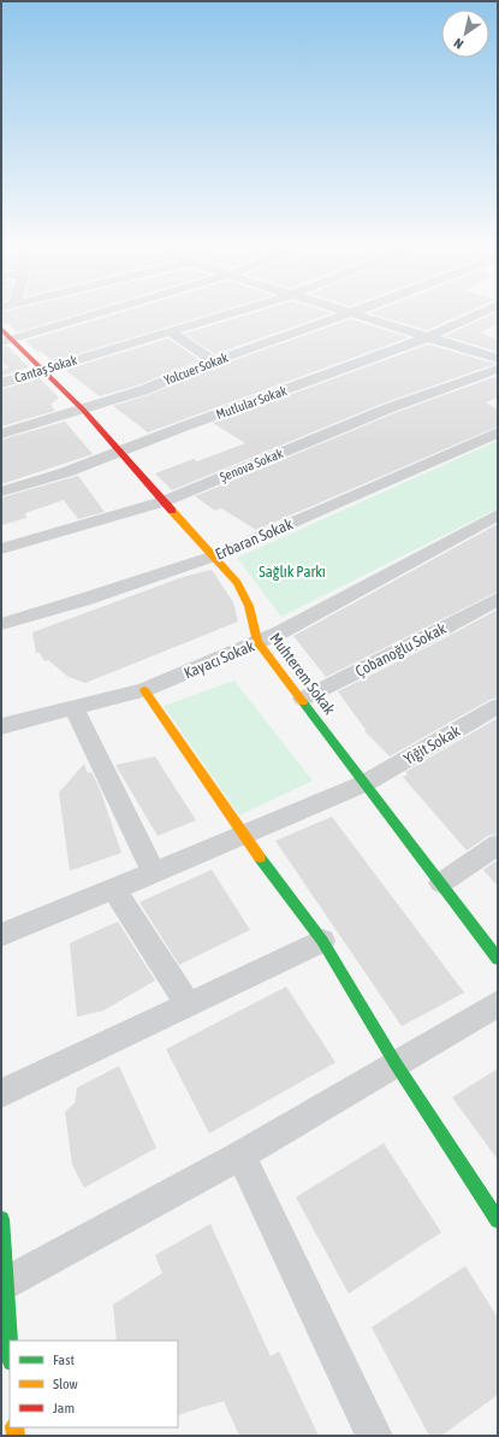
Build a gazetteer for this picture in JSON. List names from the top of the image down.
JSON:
{
  "streets": {
    "street": [
      "Cantaş Sokak",
      "Yolcuer Sokak",
      "Mutlular Sokak",
      "Şenova Sokak",
      "Erbaran Sokak",
      "Çobanoğlu Sokak",
      "Kayacı Sokak",
      "Muhterem Sokak",
      "Yiğit Sokak"
    ]
  },
  "crossings": [
    ["Cantaş Sokak", "Muhterem Sokak"],
    ["Yolcuer Sokak", "Muhterem Sokak"],
    ["Mutlular Sokak", "Muhterem Sokak"],
    ["Şenova Sokak", "Muhterem Sokak"],
    ["Erbaran Sokak", "Muhterem Sokak"],
    ["Çobanoğlu Sokak", "Muhterem Sokak"],
    ["Kayacı Sokak", "Muhterem Sokak"],
    ["Muhterem Sokak", "Yiğit Sokak"]
  ],
  "parks": ["Sağlık Parkı"],
  "legend": ["Fast", "Slow", "Jam"],
  "north": "bottom left"
}
